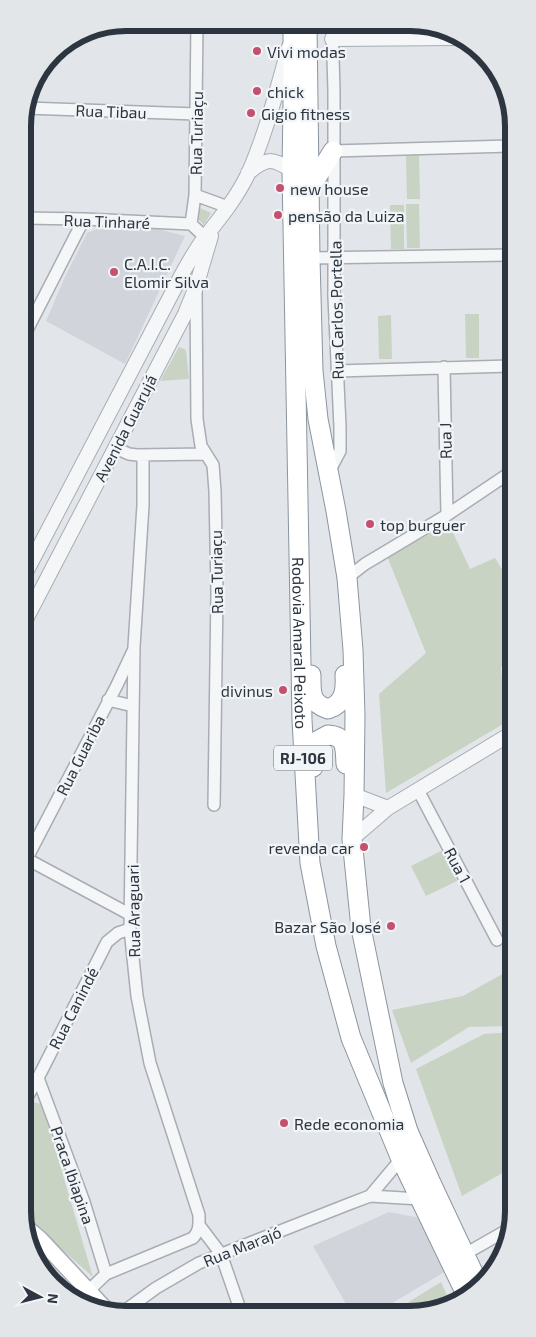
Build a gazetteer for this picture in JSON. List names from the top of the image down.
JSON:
{
  "streets": {
    "highway": ["Rodovia Amaral Peixoto", "RJ-106"],
    "street": [
      "Rua Tibau",
      "Rua Turiaçu",
      "Rua Tinharé",
      "Rua Carlos Portella",
      "Avenida Guarujá",
      "Rua J",
      "Rua Guariba",
      "Rua 1",
      "Rua Araguari",
      "Rua Canindé",
      "Praca Ibiapina",
      "Rua Marajó"
    ]
  },
  "crossings": [
    ["Rua Tibau", "Rua Turiaçu"],
    ["Rua Turiaçu", "Rua Tinharé"],
    ["Rua Turiaçu", "Avenida Guarujá"],
    ["Rua Carlos Portella", "RJ-106"],
    ["Avenida Guarujá", "Rodovia Amaral Peixoto"],
    ["Rodovia Amaral Peixoto", "Rua Marajó"],
    ["Rua Guariba", "Rua Araguari"],
    ["Rua Araguari", "Rua Canindé"],
    ["Rua Canindé", "Praca Ibiapina"]
  ],
  "places": [
    "Vivi modas",
    "chick",
    "Gigio fitness",
    "new house",
    "pensão da Luiza",
    "C.A.I.C. Elomir Silva",
    "top burguer",
    "divinus",
    "revenda car",
    "Bazar São José",
    "Rede economia"
  ],
  "north": "right"
}
